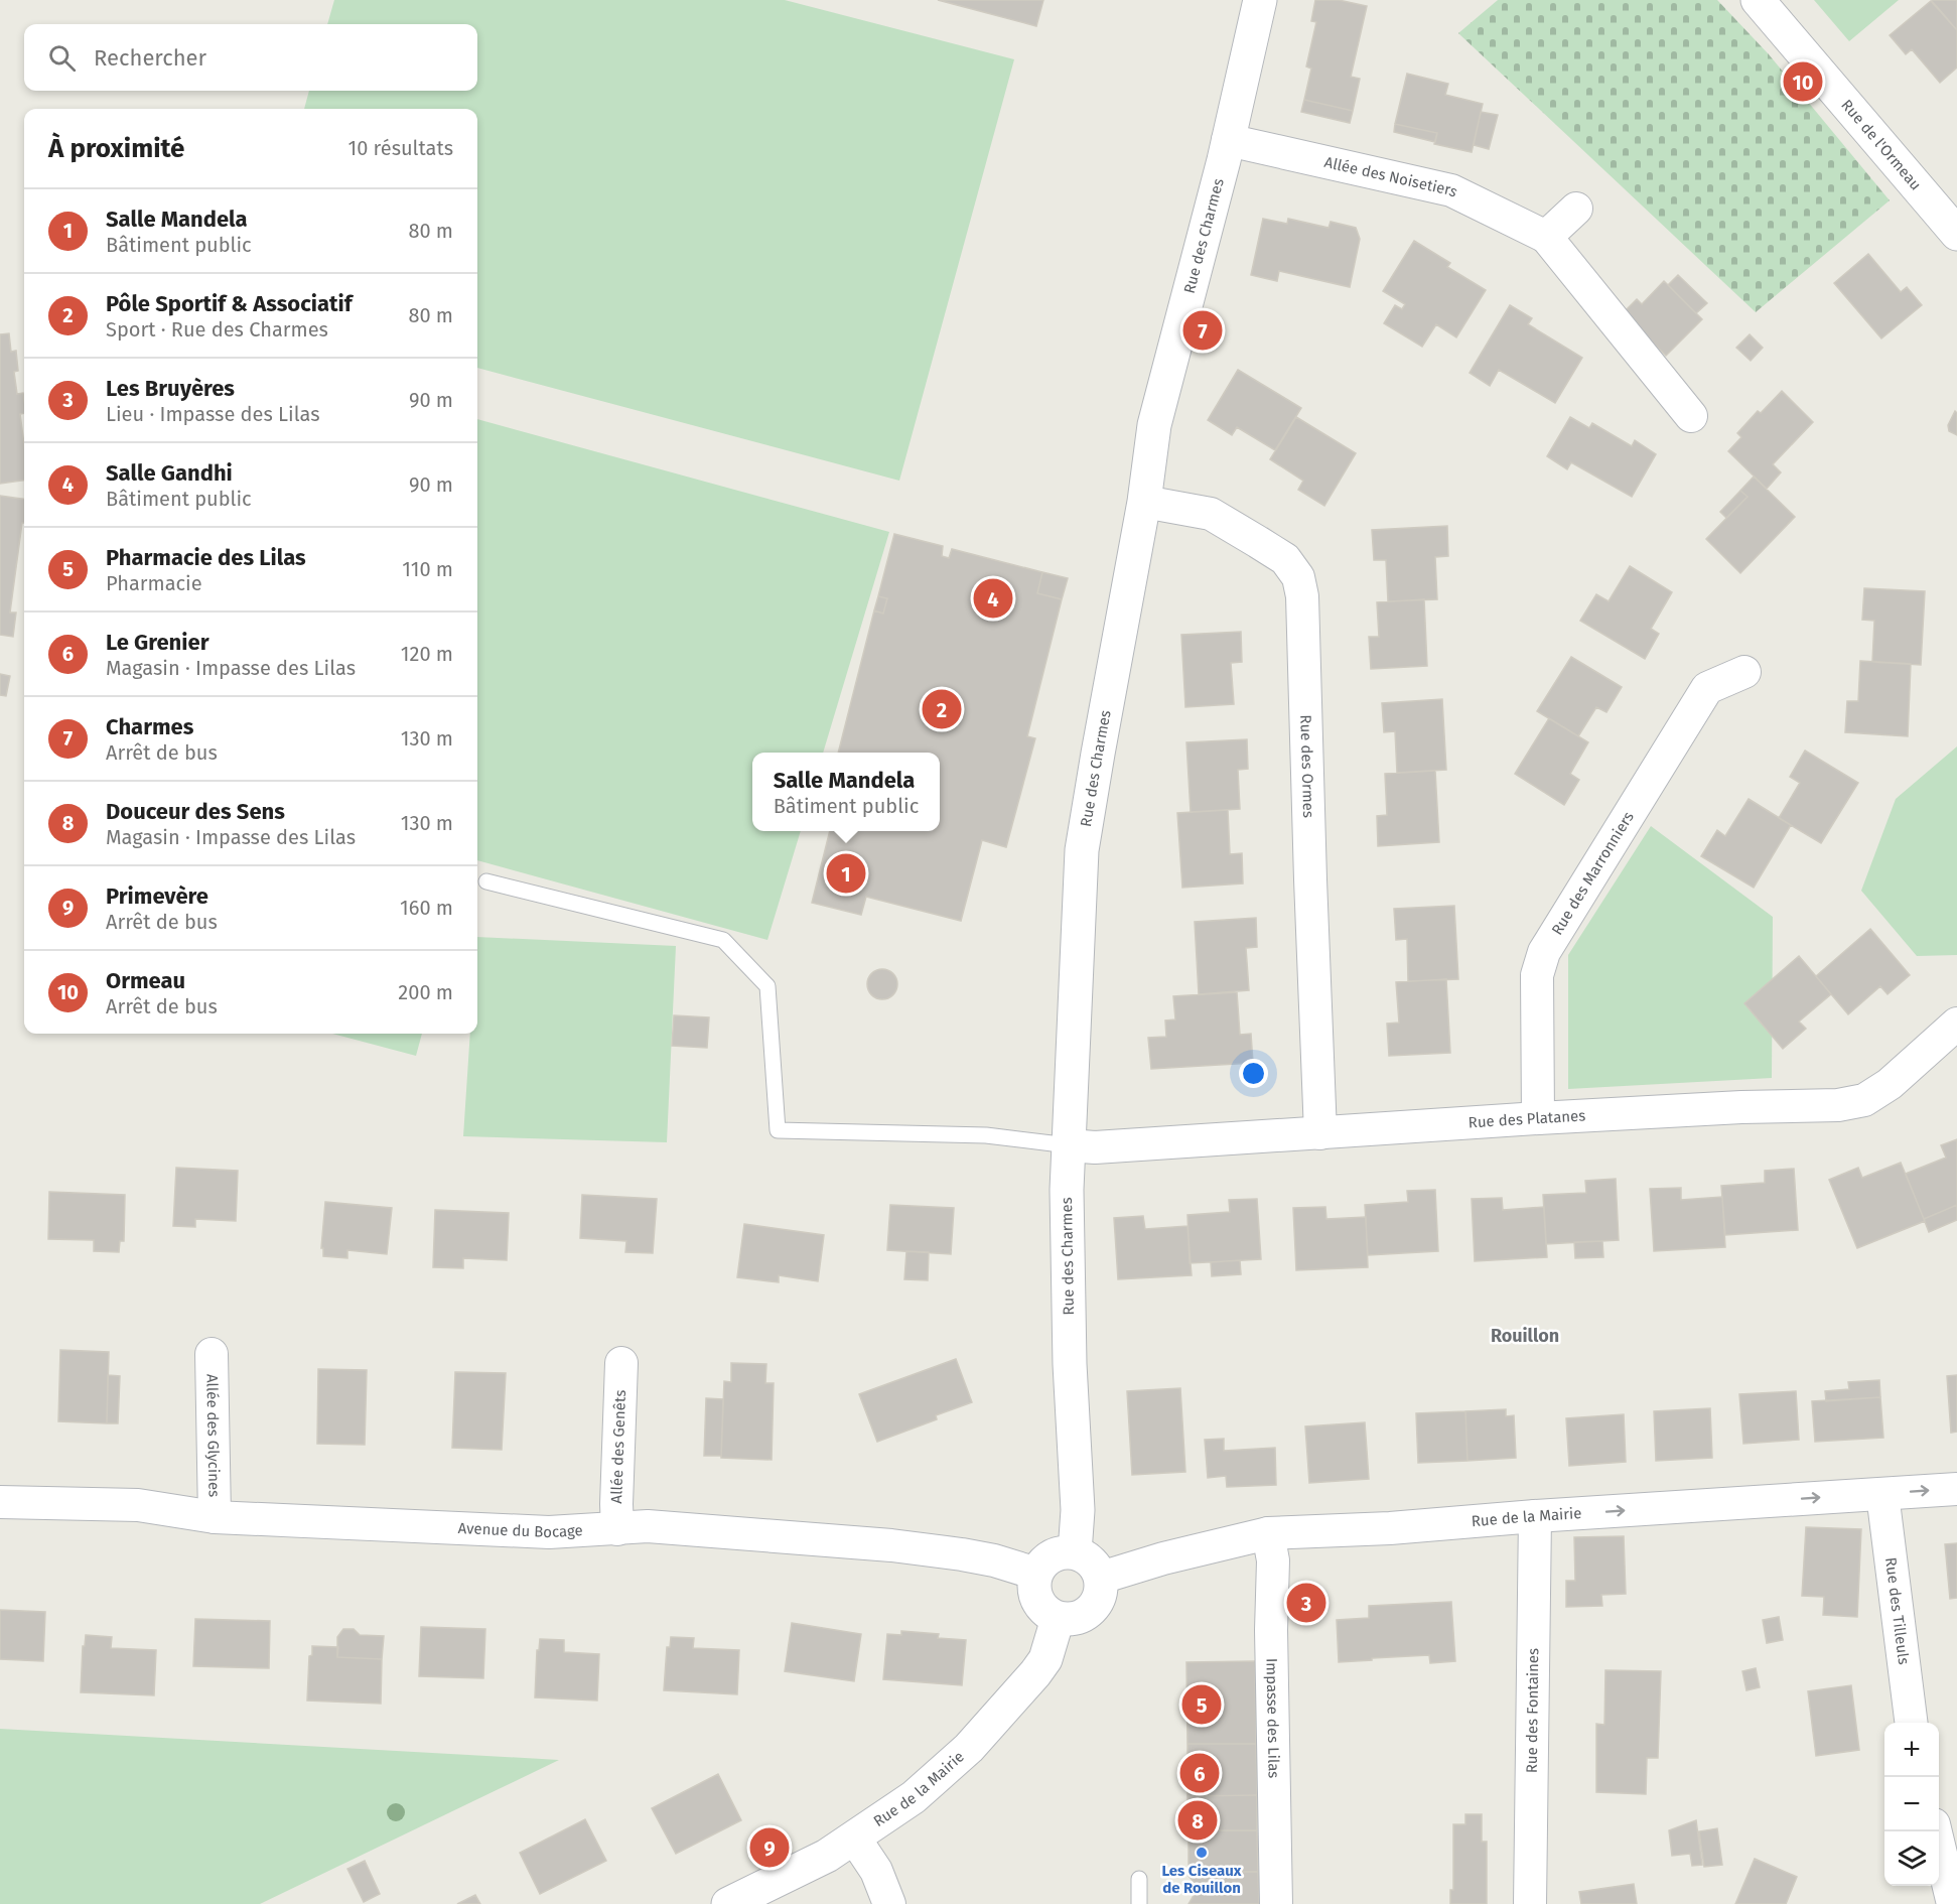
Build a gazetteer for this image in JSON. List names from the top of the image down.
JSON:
{
  "streets": {
    "street": [
      "Rue de l'Ormeau",
      "Allée des Noisetiers",
      "Rue des Charmes",
      "Rue des Ormes",
      "Rue des Marronniers",
      "Rue des Platanes",
      "Allée des Glycines",
      "Allée des Genêts",
      "Rue de la Mairie",
      "Avenue du Bocage",
      "Rue des Tilleuls",
      "Rue des Fontaines",
      "Impasse des Lilas"
    ]
  },
  "crossings": [
    ["Allée des Noisetiers", "Rue des Charmes"],
    ["Rue des Charmes", "Rue des Ormes"],
    ["Rue des Charmes", "Rue des Platanes"],
    ["Rue des Charmes", "Rue de la Mairie"],
    ["Rue des Charmes", "Avenue du Bocage"],
    ["Rue des Ormes", "Rue des Platanes"],
    ["Rue des Marronniers", "Rue des Platanes"],
    ["Allée des Glycines", "Avenue du Bocage"],
    ["Allée des Genêts", "Avenue du Bocage"],
    ["Rue de la Mairie", "Avenue du Bocage"],
    ["Rue de la Mairie", "Rue des Tilleuls"],
    ["Rue de la Mairie", "Rue des Fontaines"],
    ["Rue de la Mairie", "Impasse des Lilas"]
  ],
  "districts": ["Rouillon"],
  "places": ["Les Ciseaux de Rouillon"],
  "page": {
    "search": "Rechercher",
    "pins": [
      "10",
      "7",
      "4",
      "2",
      "1",
      "3",
      "5",
      "6",
      "8",
      "9"
    ],
    "heading": ["À proximité", "10 résultats"],
    "list": [
      {
        "mark": "1",
        "name": "Salle Mandela",
        "note": "Bâtiment public",
        "value": "80 m"
      },
      {
        "mark": "2",
        "name": "Pôle Sportif & Associatif",
        "note": "Sport · Rue des Charmes",
        "value": "80 m"
      },
      {
        "mark": "3",
        "name": "Les Bruyères",
        "note": "Lieu · Impasse des Lilas",
        "value": "90 m"
      },
      {
        "mark": "4",
        "name": "Salle Gandhi",
        "note": "Bâtiment public",
        "value": "90 m"
      },
      {
        "mark": "5",
        "name": "Pharmacie des Lilas",
        "note": "Pharmacie",
        "value": "110 m"
      },
      {
        "mark": "6",
        "name": "Le Grenier",
        "note": "Magasin · Impasse des Lilas",
        "value": "120 m"
      },
      {
        "mark": "7",
        "name": "Charmes",
        "note": "Arrêt de bus",
        "value": "130 m"
      },
      {
        "mark": "8",
        "name": "Douceur des Sens",
        "note": "Magasin · Impasse des Lilas",
        "value": "130 m"
      },
      {
        "mark": "9",
        "name": "Primevère",
        "note": "Arrêt de bus",
        "value": "160 m"
      },
      {
        "mark": "10",
        "name": "Ormeau",
        "note": "Arrêt de bus",
        "value": "200 m"
      }
    ],
    "popup": ["Salle Mandela", "Bâtiment public"],
    "map_buttons": ["+", "−"]
  }
}
